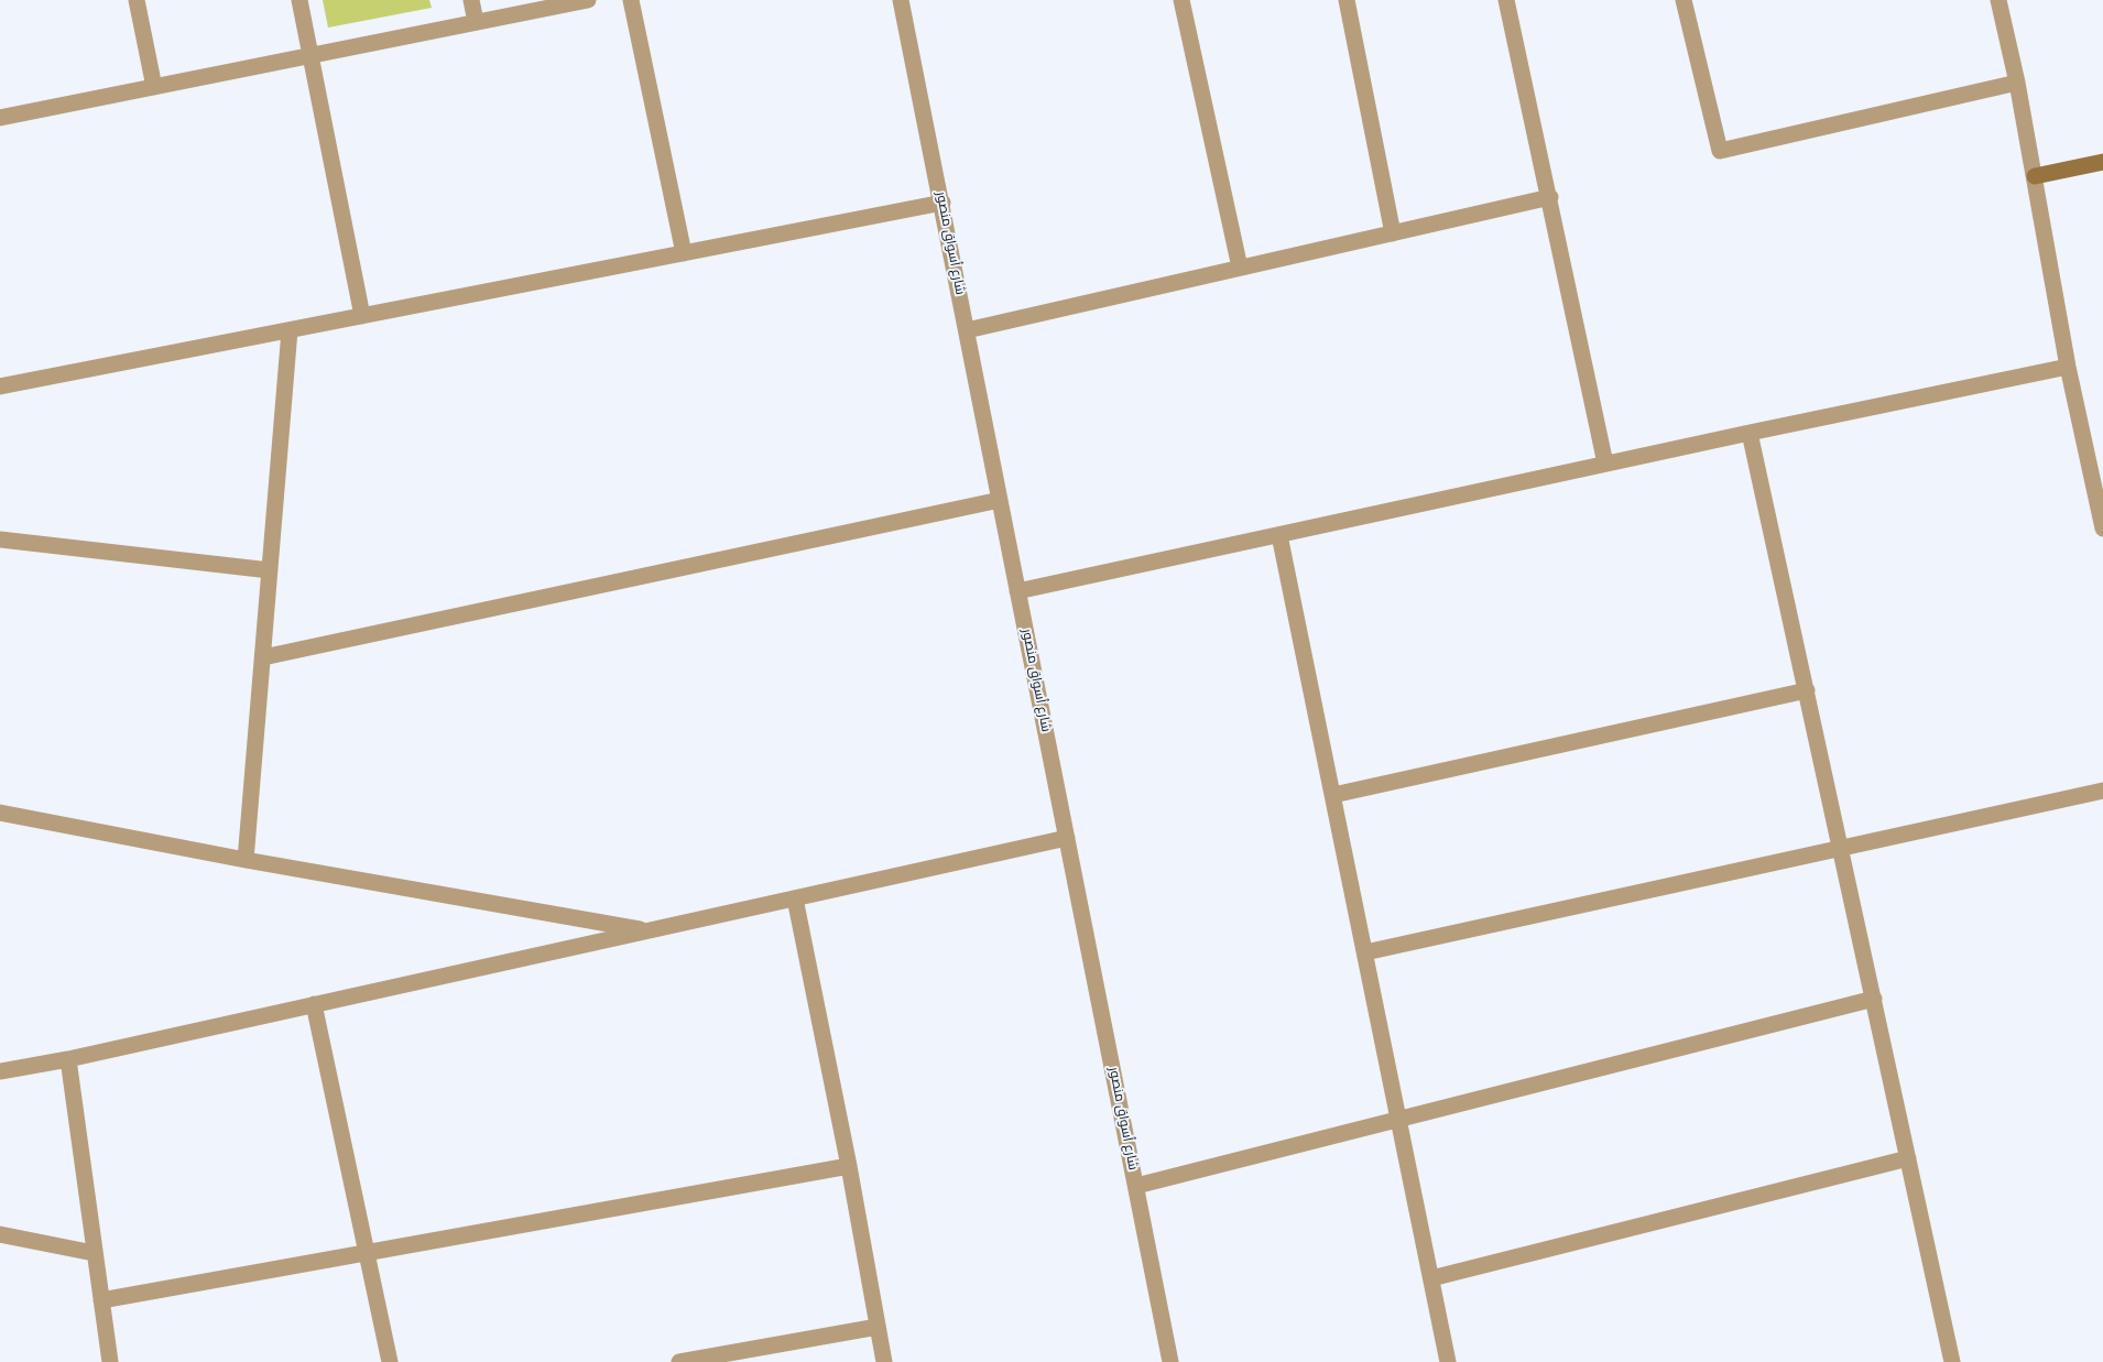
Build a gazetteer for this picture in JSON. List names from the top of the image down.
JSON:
{
  "streets": {
    "street": ["شارع أسواق منصور"]
  }
}
